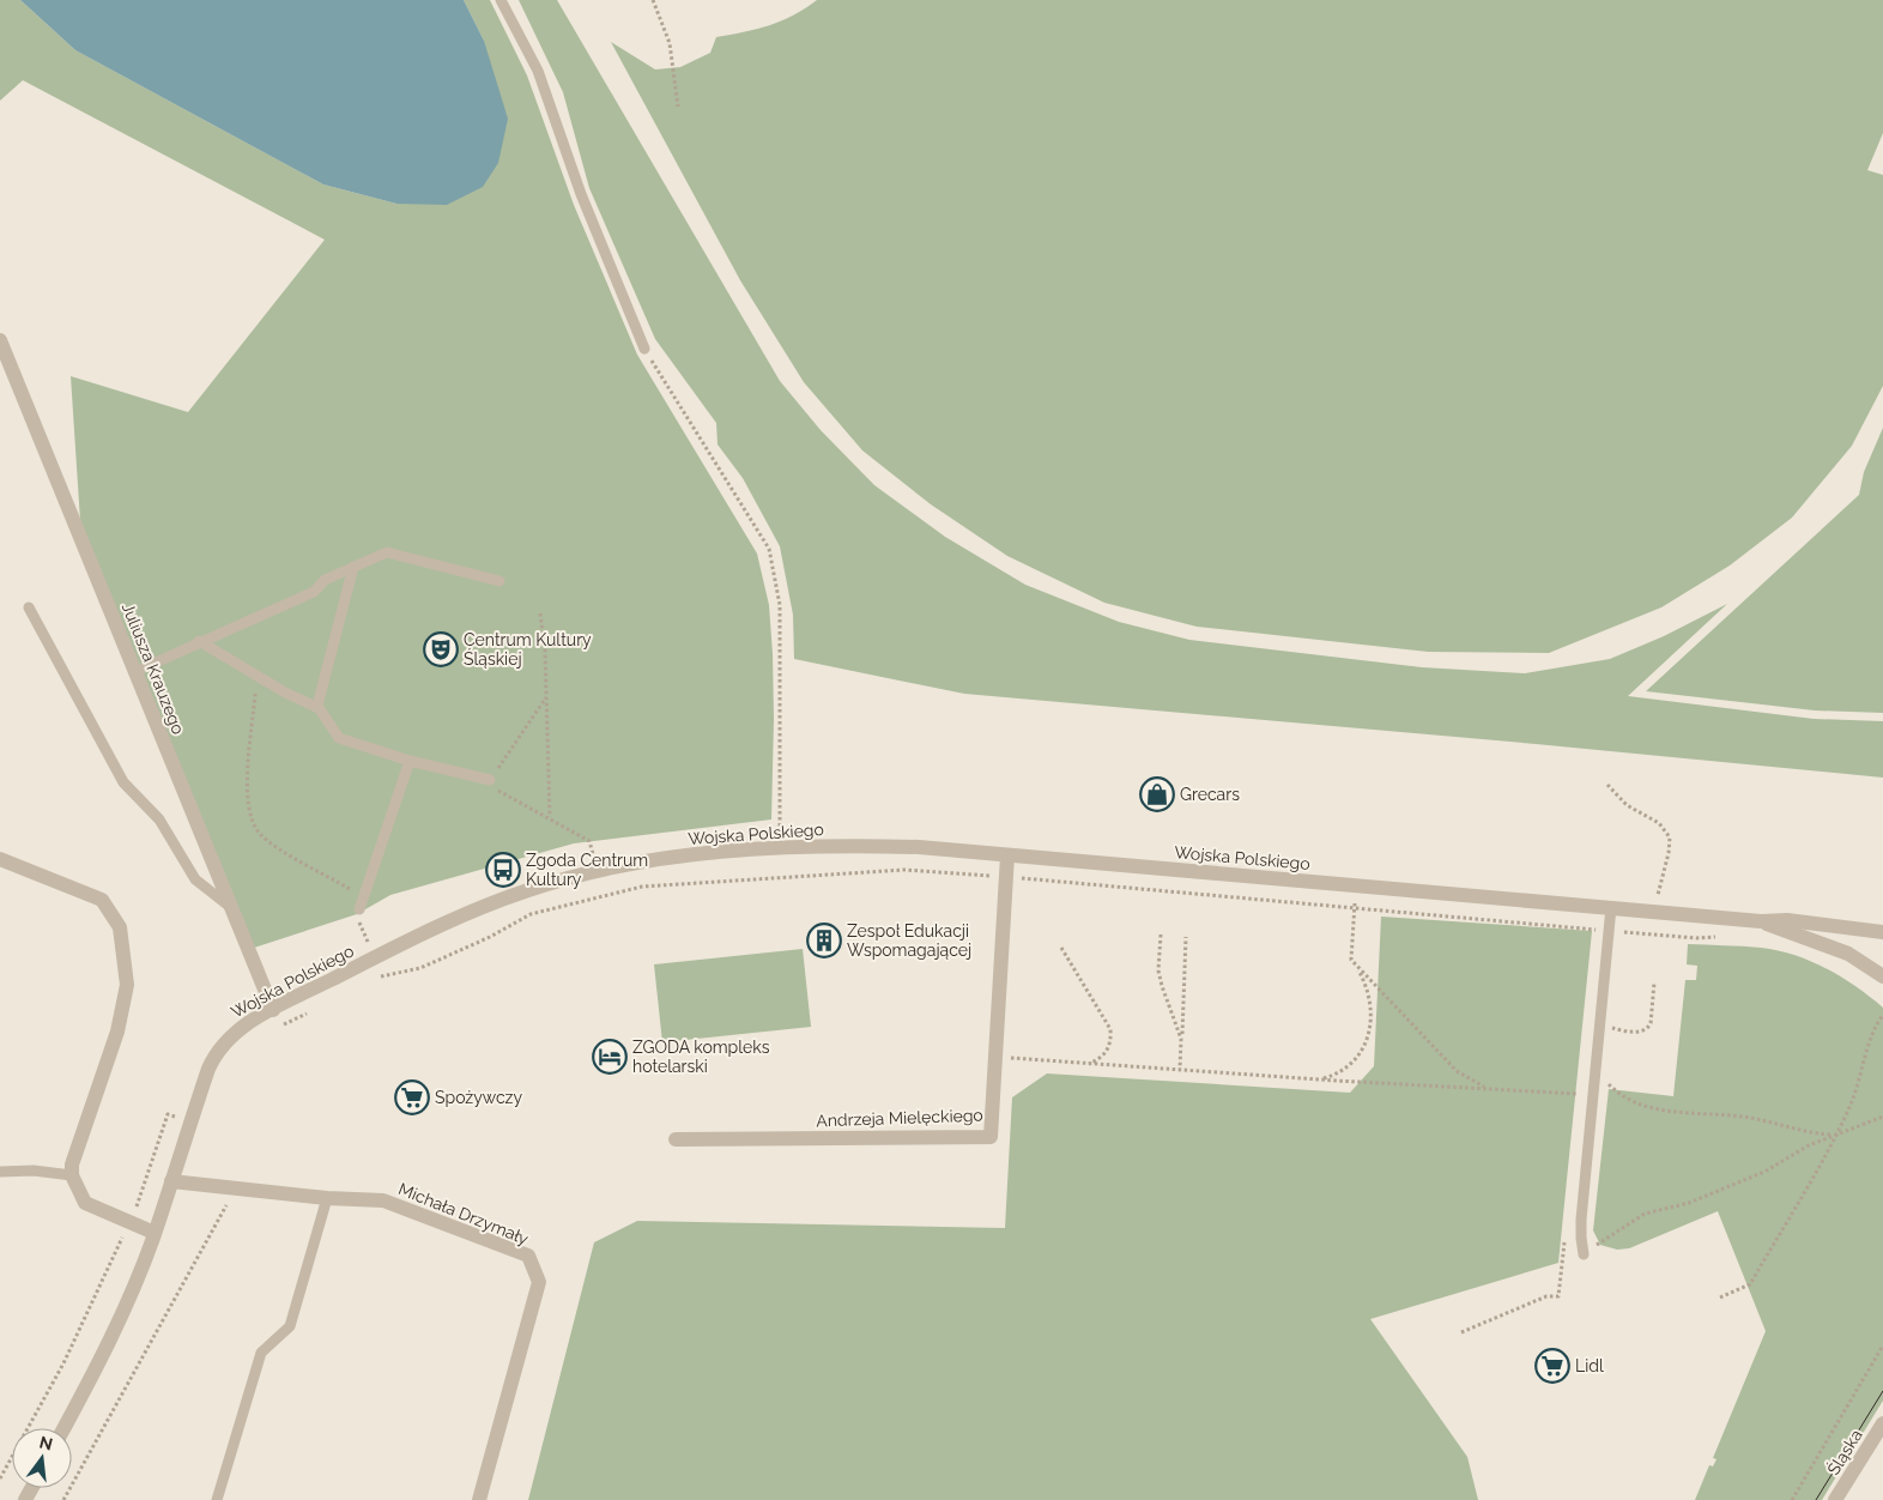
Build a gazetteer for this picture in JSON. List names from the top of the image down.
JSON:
{
  "streets": {
    "street": [
      "Juliusza Krauzego",
      "Wojska Polskiego",
      "Andrzeja Mielęckiego",
      "Michała Drzymały",
      "Śląska"
    ]
  },
  "crossings": [
    ["Juliusza Krauzego", "Wojska Polskiego"],
    ["Wojska Polskiego", "Andrzeja Mielęckiego"],
    ["Wojska Polskiego", "Michała Drzymały"]
  ],
  "places": {
    "theatre": ["Centrum Kultury Śląskiej"],
    "shop": ["Grecars"],
    "bus stop": ["Zgoda Centrum Kultury"],
    "building": ["Zespoł Edukacji Wspomagającej"],
    "hotel": ["ZGODA kompleks hotelarski"],
    "supermarket": ["Spożywczy", "Lidl"]
  },
  "north": "top"
}
